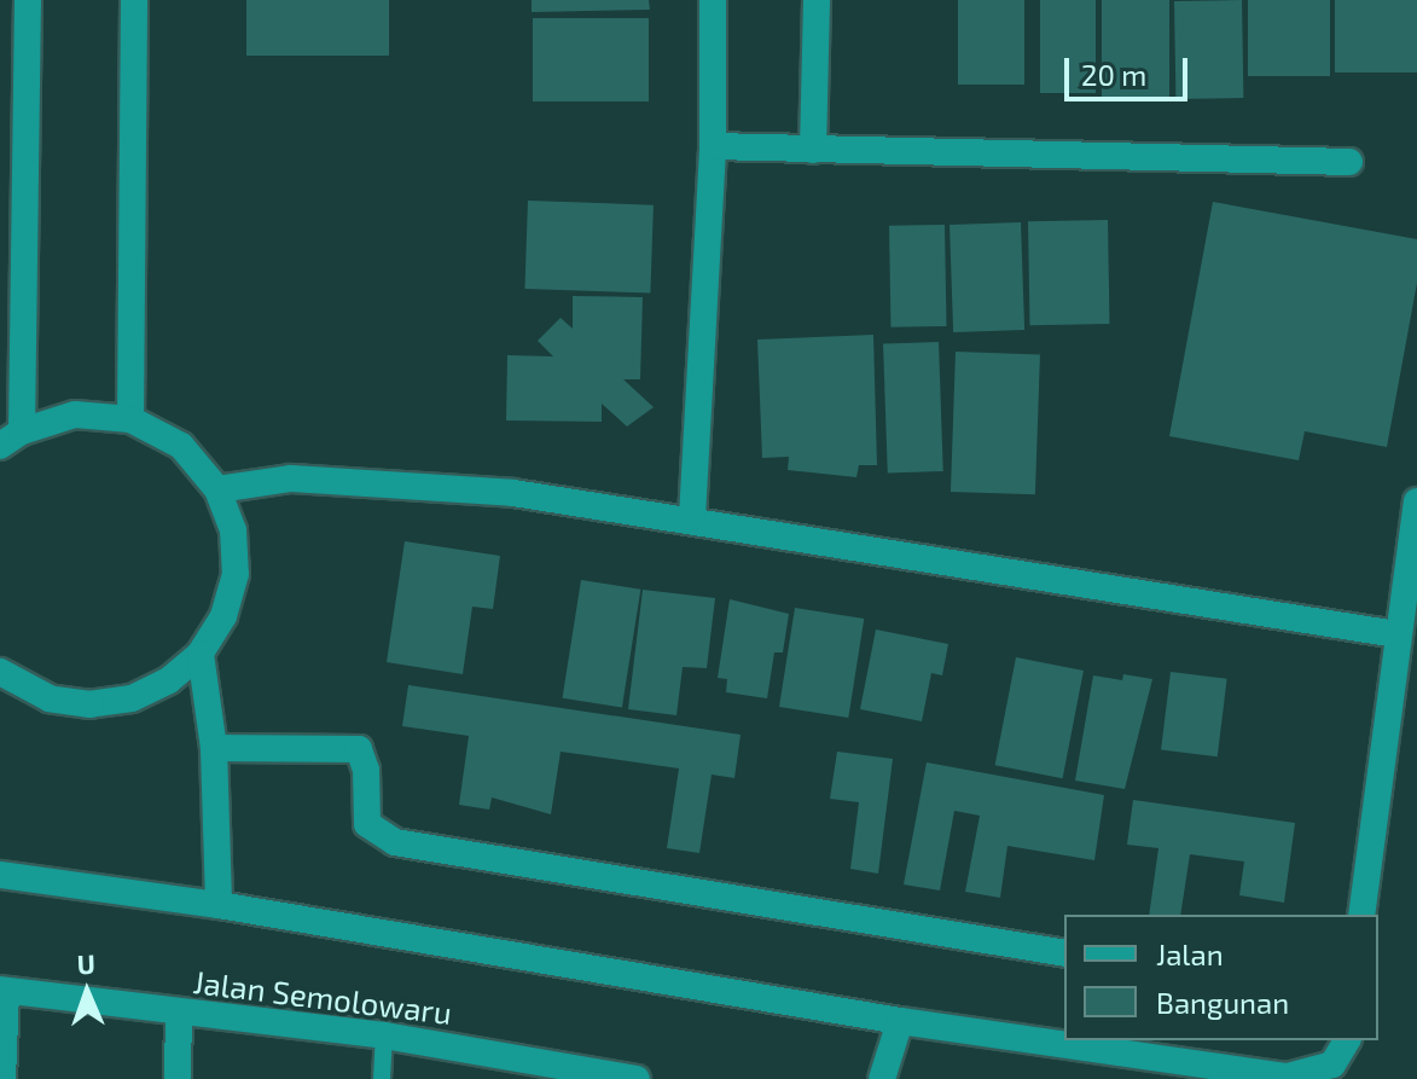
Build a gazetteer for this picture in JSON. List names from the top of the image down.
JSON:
{
  "streets": {
    "street": ["Jalan Semolowaru"]
  },
  "legend": ["Jalan", "Bangunan"],
  "scale_bar": "20 m",
  "north": "top"
}
